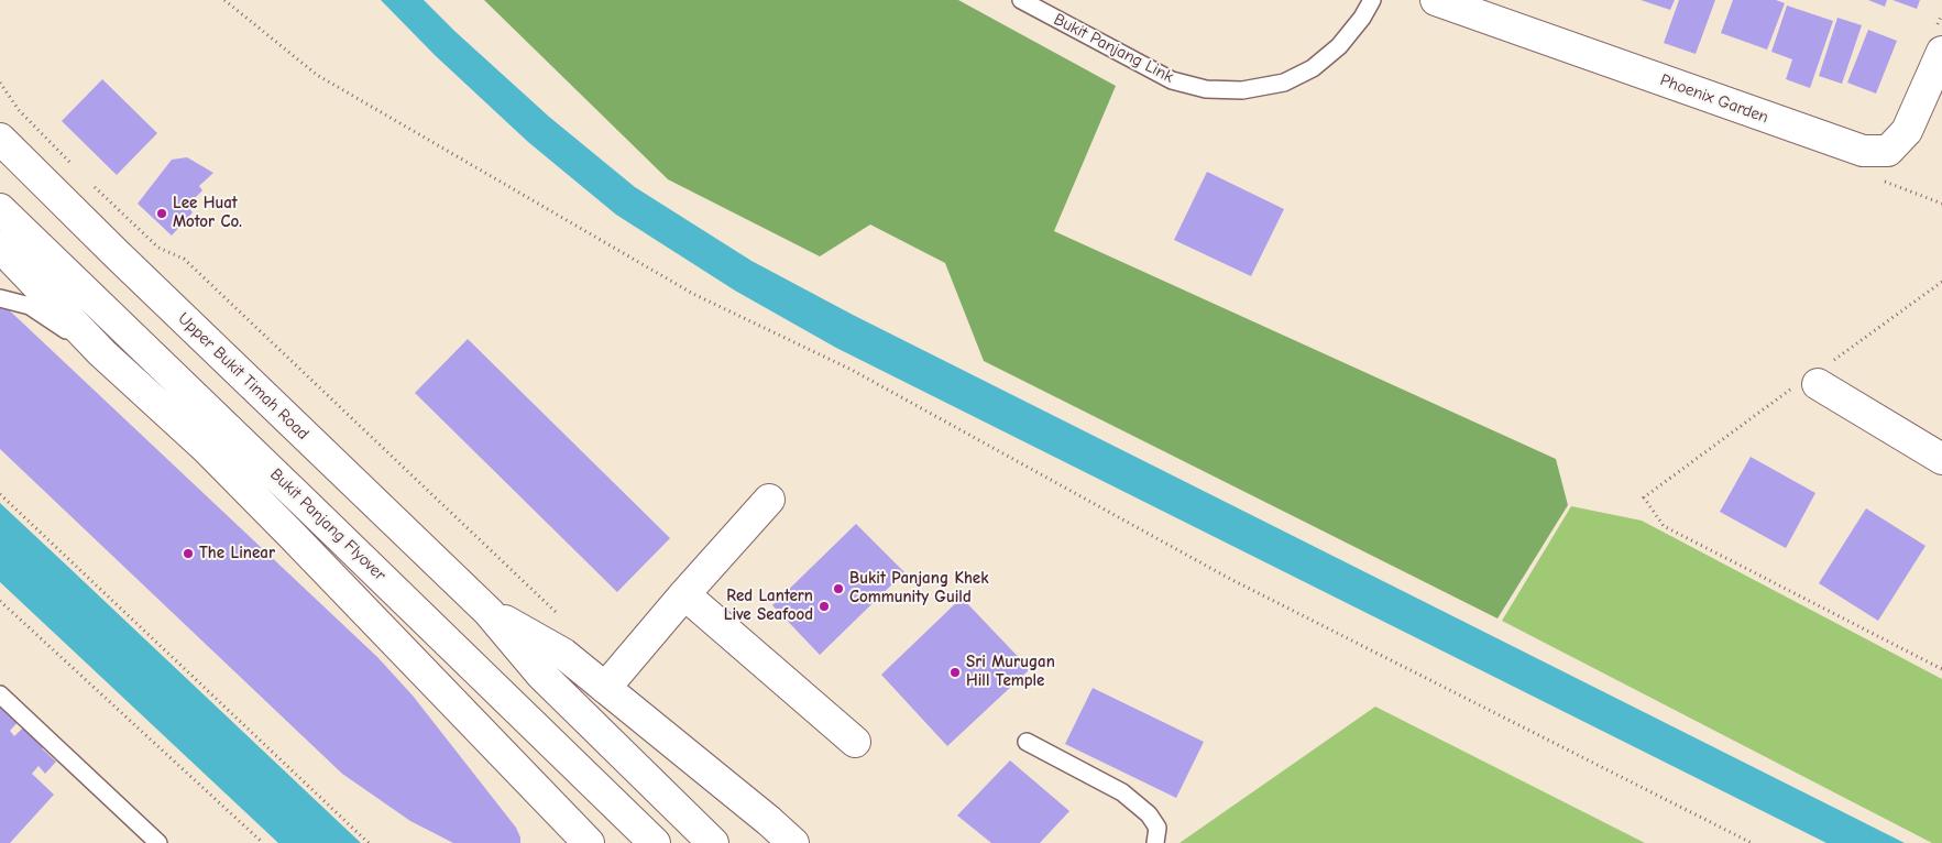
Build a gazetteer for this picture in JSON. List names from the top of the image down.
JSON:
{
  "streets": {
    "main road": ["Phoenix Garden", "Upper Bukit Timah Road", "Bukit Panjang Flyover"],
    "lane": ["Bukit Panjang Link"]
  },
  "places": [
    "Lee Huat Motor Co.",
    "The Linear",
    "Bukit Panjang Khek Community Guild",
    "Red Lantern Live Seafood",
    "Sri Murugan Hill Temple"
  ]
}
